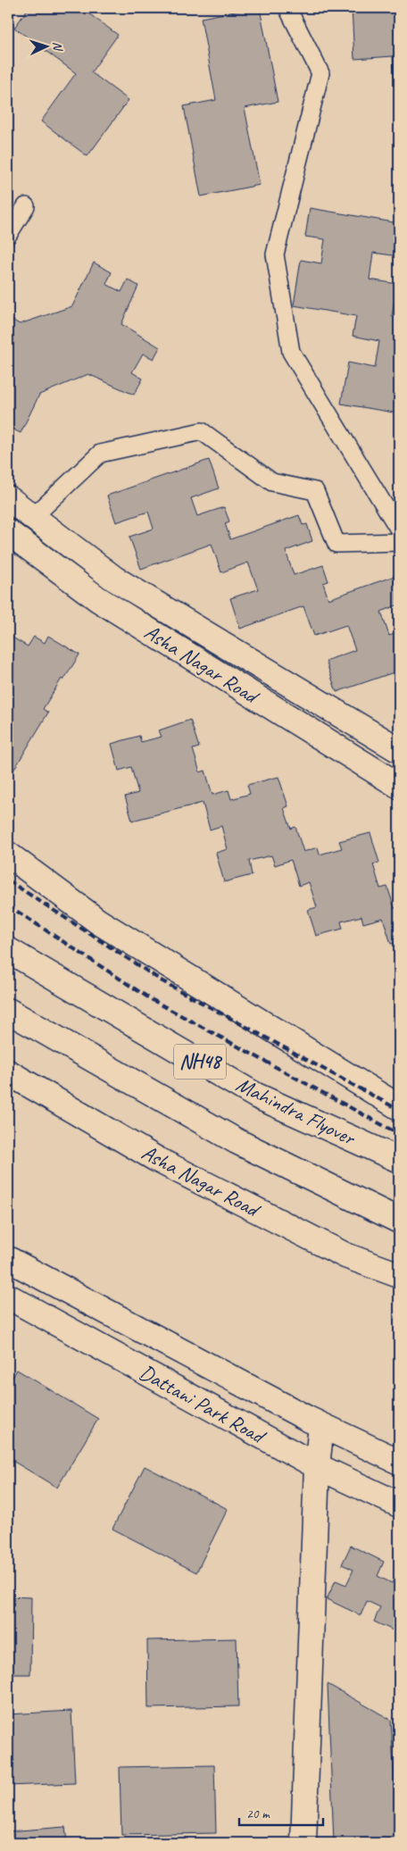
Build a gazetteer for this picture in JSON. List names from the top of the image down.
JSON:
{
  "streets": {
    "main road": [
      "Asha Nagar Road",
      "NH48",
      "Mahindra Flyover",
      "Dattani Park Road"
    ]
  },
  "scale_bar": "20 m",
  "north": "right"
}
